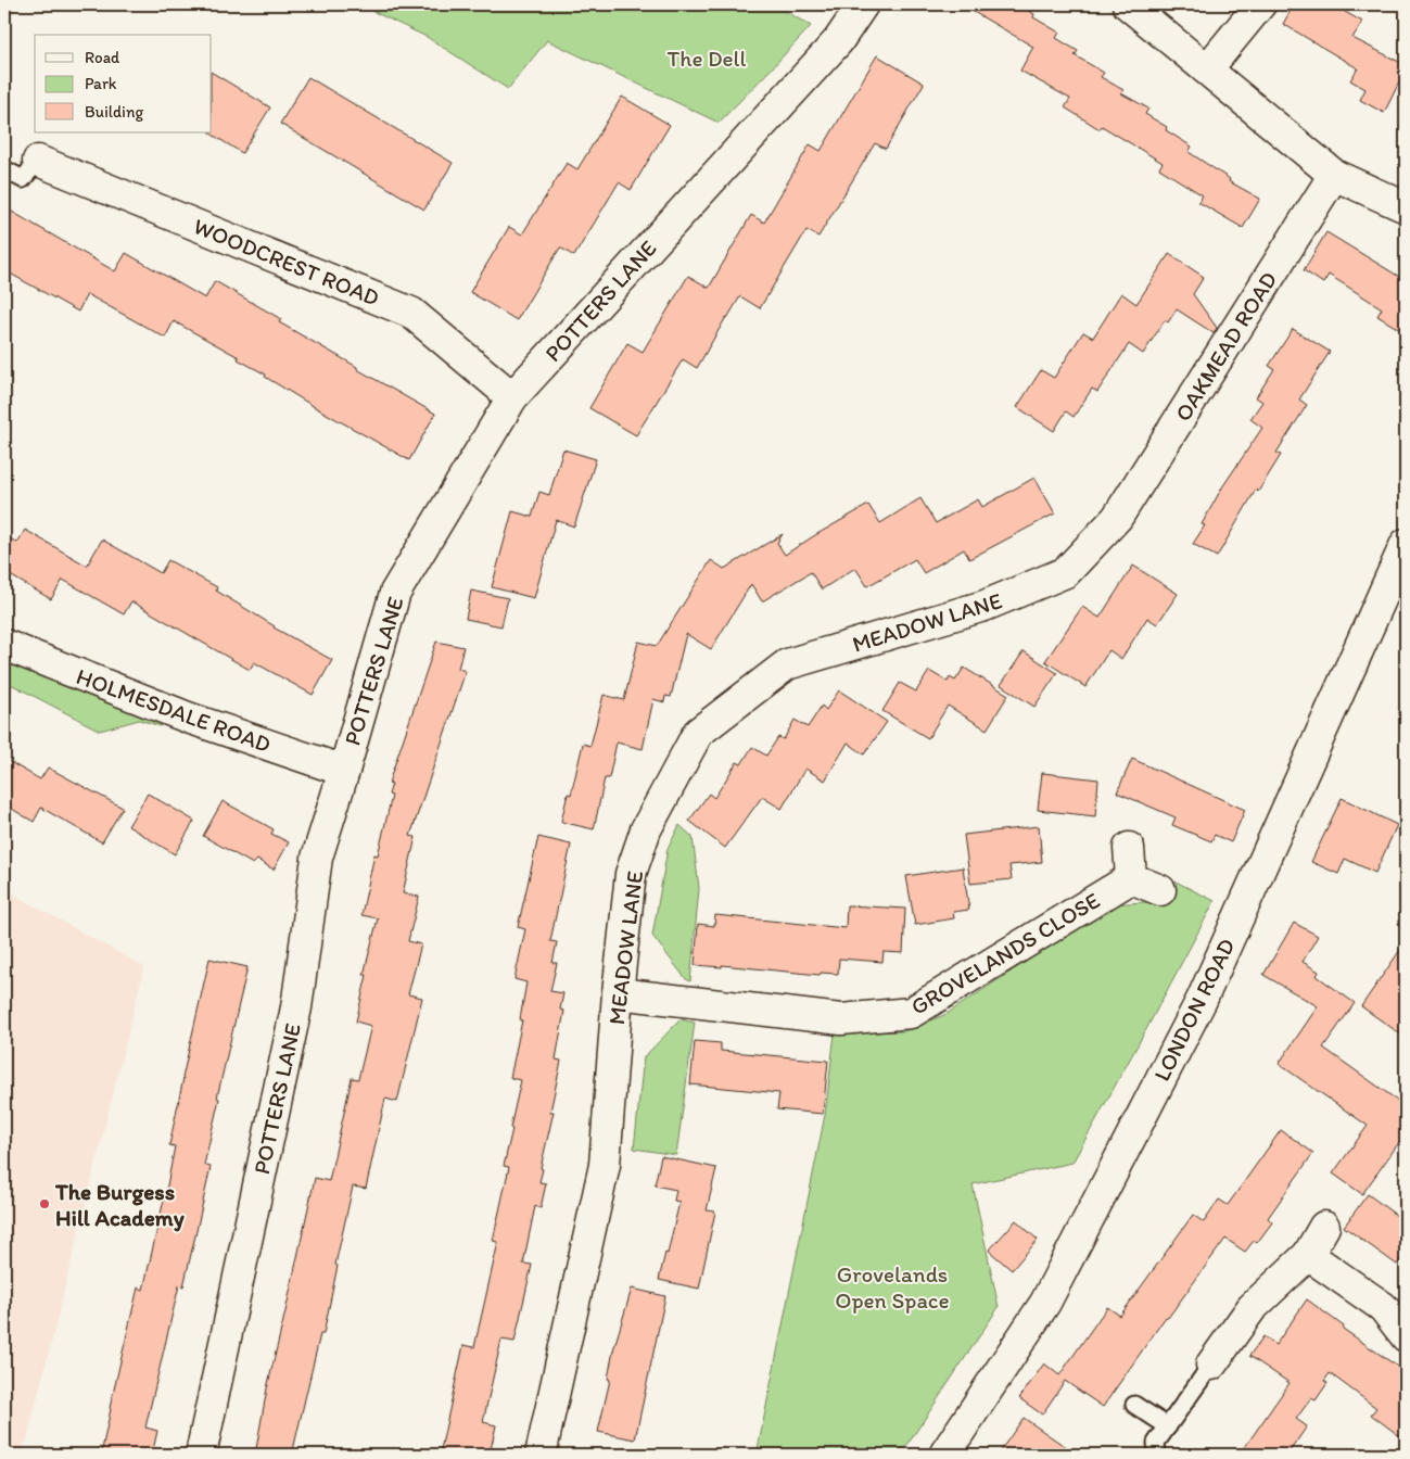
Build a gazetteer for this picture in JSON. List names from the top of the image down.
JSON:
{
  "streets": {
    "street": [
      "WOODCREST ROAD",
      "POTTERS LANE",
      "OAKMEAD ROAD",
      "MEADOW LANE",
      "HOLMESDALE ROAD",
      "GROVELANDS CLOSE",
      "LONDON ROAD"
    ]
  },
  "crossings": [
    ["WOODCREST ROAD", "POTTERS LANE"],
    ["POTTERS LANE", "HOLMESDALE ROAD"],
    ["OAKMEAD ROAD", "MEADOW LANE"],
    ["MEADOW LANE", "GROVELANDS CLOSE"]
  ],
  "parks": ["The Dell", "Grovelands Open Space"],
  "places": ["The Burgess Hill Academy"],
  "legend": ["Road", "Park", "Building"]
}
